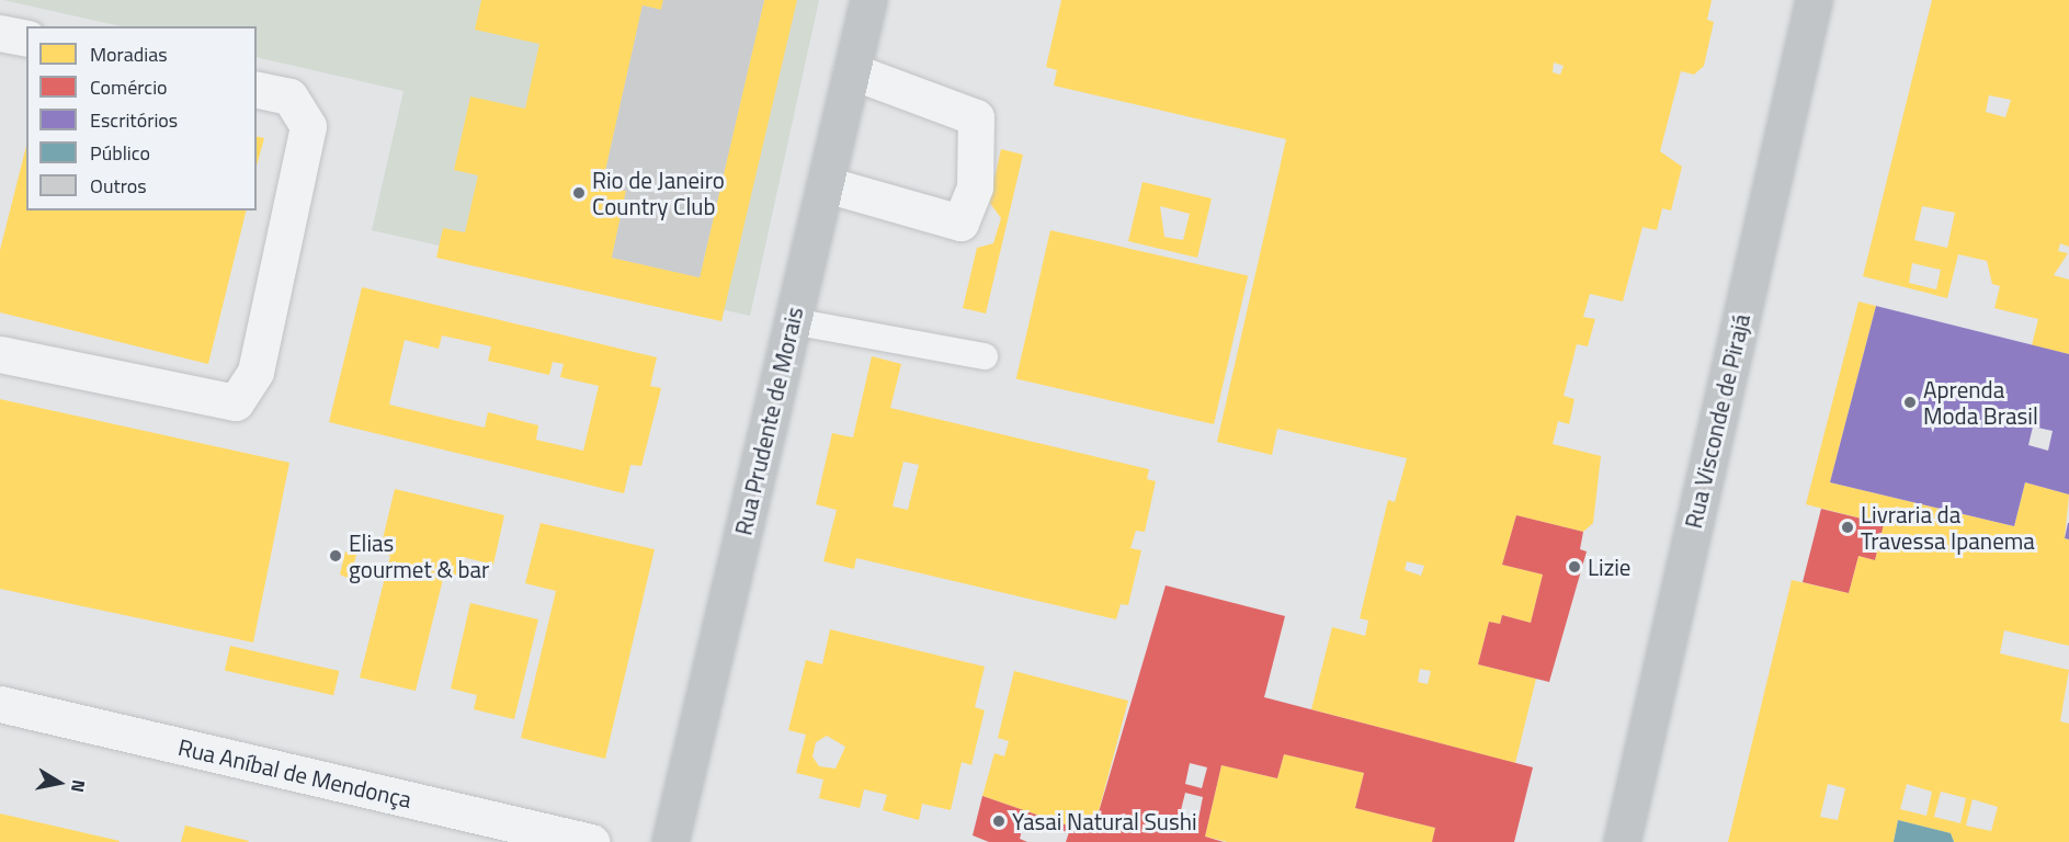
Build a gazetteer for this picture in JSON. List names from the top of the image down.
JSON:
{
  "streets": {
    "main road": ["Rua Prudente de Morais", "Rua Visconde de Pirajá"],
    "street": ["Rua Aníbal de Mendonça"]
  },
  "places": [
    "Rio de Janeiro Country Club",
    "Aprenda Moda Brasil",
    "Livraria da Travessa Ipanema",
    "Elias gourmet & bar",
    "Lizie",
    "Yasai Natural Sushi"
  ],
  "legend": [
    "Moradias",
    "Comércio",
    "Escritórios",
    "Público",
    "Outros"
  ],
  "north": "right"
}
